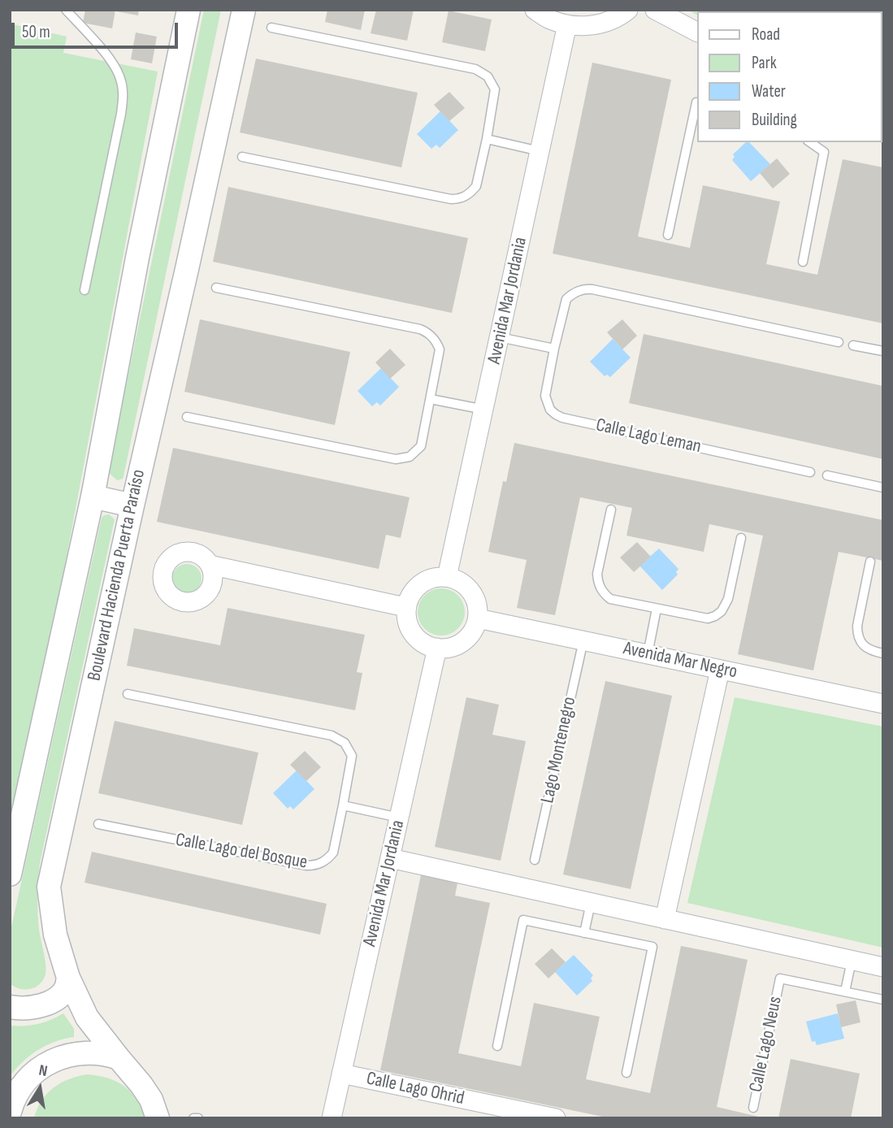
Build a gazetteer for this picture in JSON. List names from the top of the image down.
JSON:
{
  "streets": {
    "street": [
      "Avenida Mar Jordania",
      "Boulevard Hacienda Puerta Paraíso",
      "Avenida Mar Negro",
      "Calle Lago Ohrid"
    ],
    "lane": [
      "Calle Lago Leman",
      "Lago Montenegro",
      "Calle Lago del Bosque",
      "Calle Lago Neus"
    ]
  },
  "crossings": [
    ["Avenida Mar Jordania", "Avenida Mar Negro"],
    ["Avenida Mar Jordania", "Calle Lago Ohrid"],
    ["Avenida Mar Negro", "Lago Montenegro"]
  ],
  "legend": [
    "Road",
    "Park",
    "Water",
    "Building"
  ],
  "scale_bar": "50 m",
  "north": "top"
}
